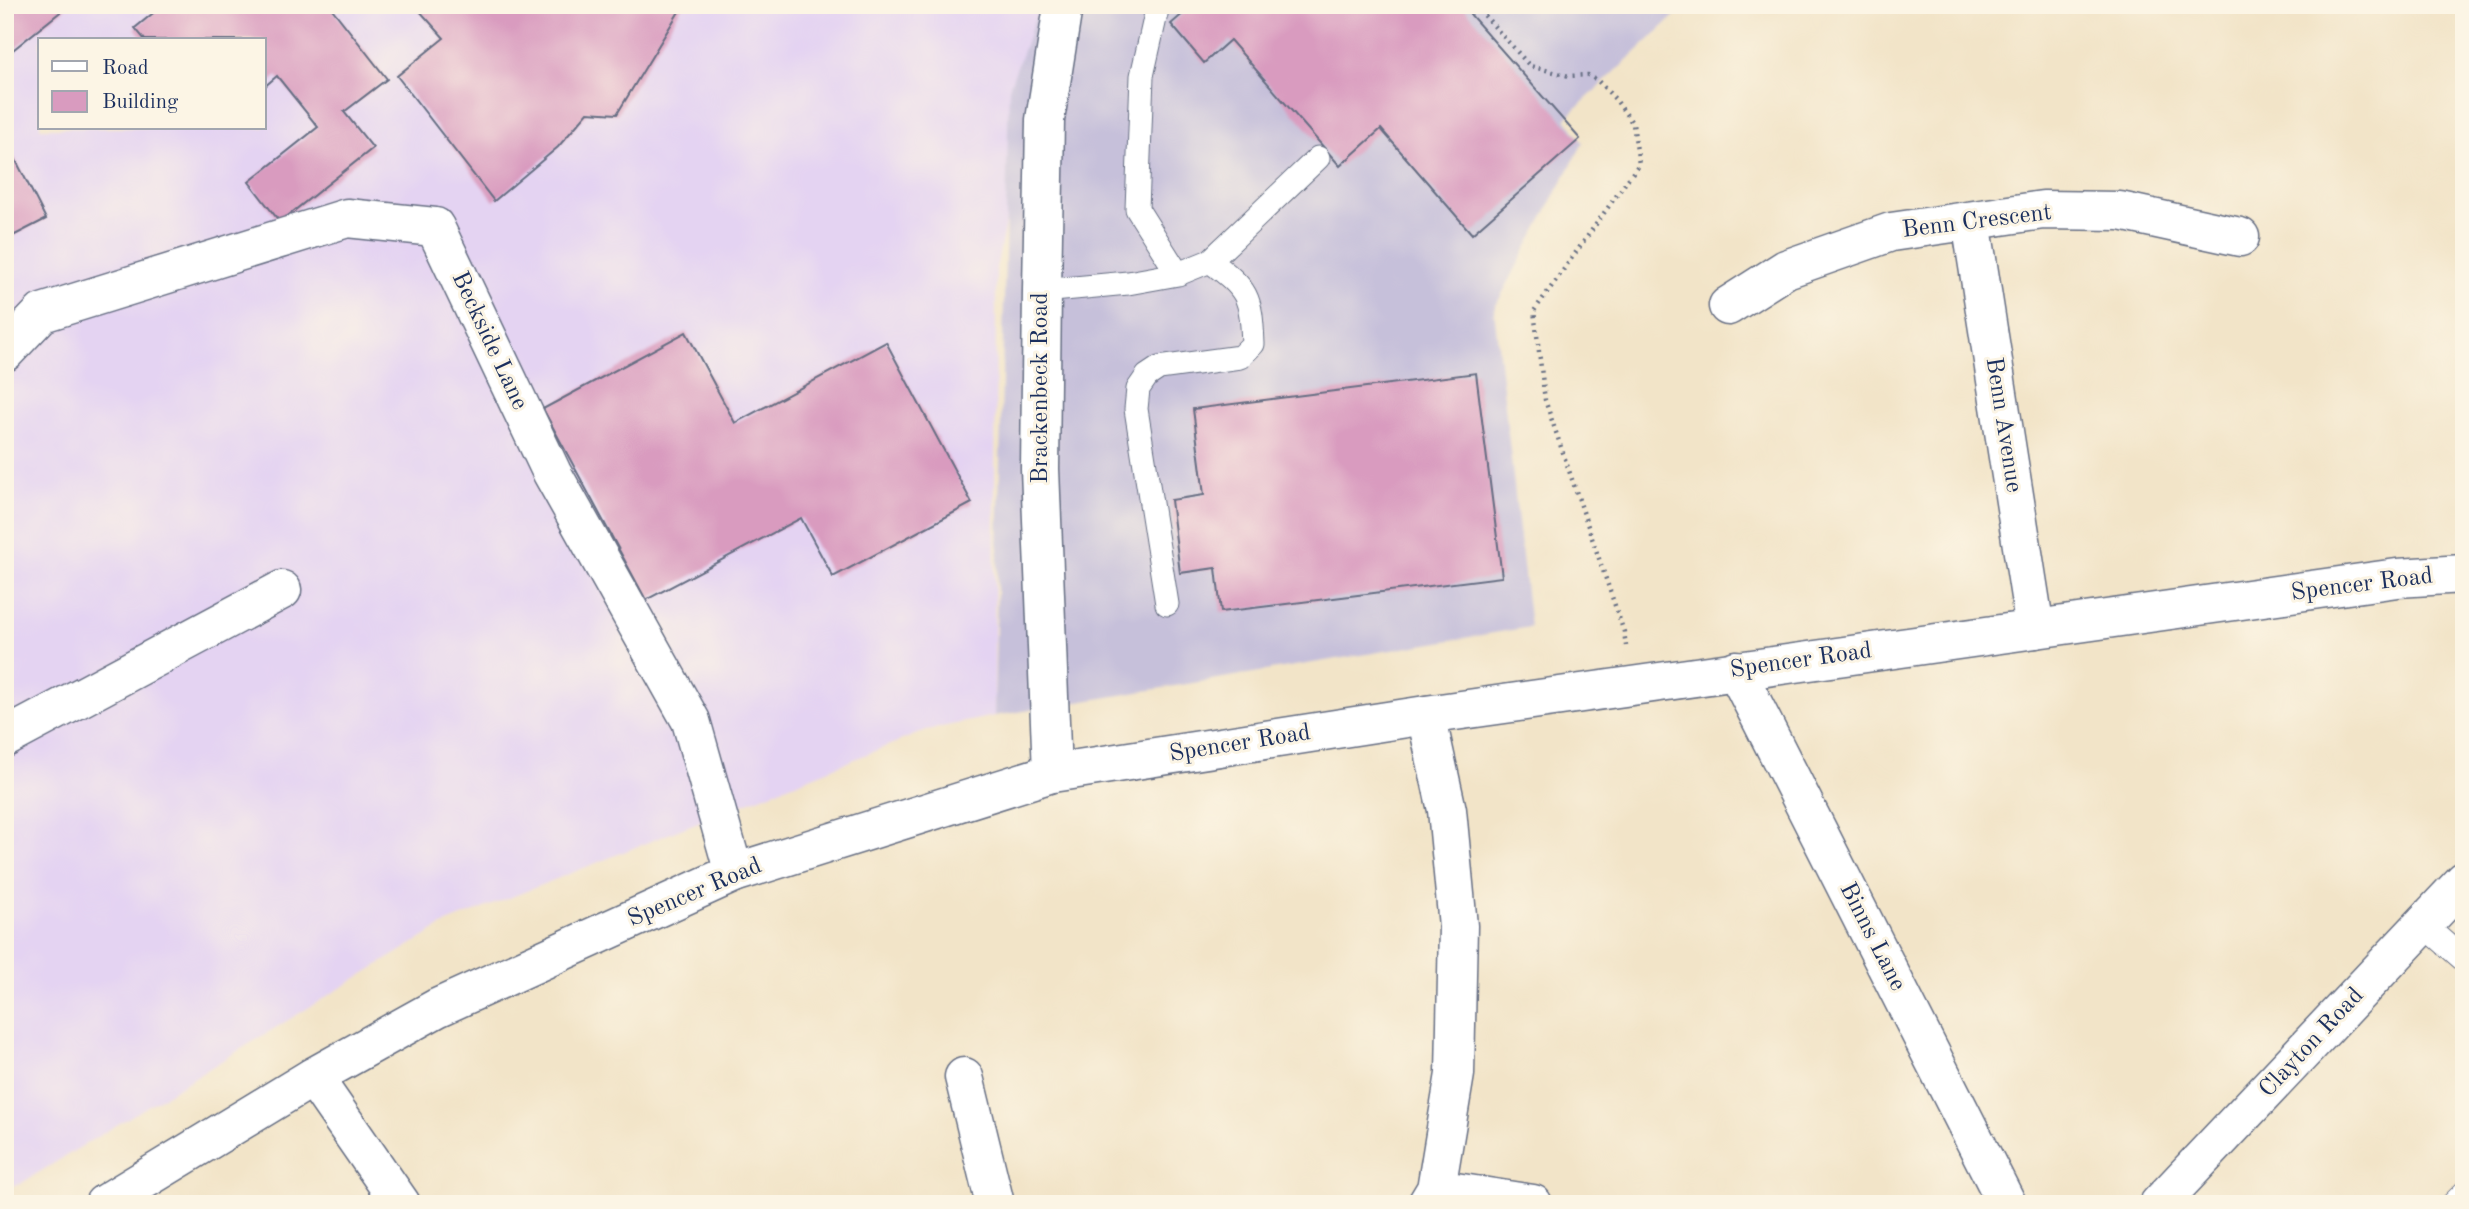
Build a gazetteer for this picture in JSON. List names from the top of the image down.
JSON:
{
  "streets": {
    "street": [
      "Benn Crescent",
      "Beckside Lane",
      "Brackenbeck Road",
      "Benn Avenue",
      "Spencer Road",
      "Binns Lane",
      "Clayton Road"
    ]
  },
  "crossings": [
    ["Benn Crescent", "Benn Avenue"],
    ["Beckside Lane", "Spencer Road"],
    ["Brackenbeck Road", "Spencer Road"],
    ["Benn Avenue", "Spencer Road"],
    ["Spencer Road", "Binns Lane"]
  ],
  "legend": ["Road", "Building"]
}
